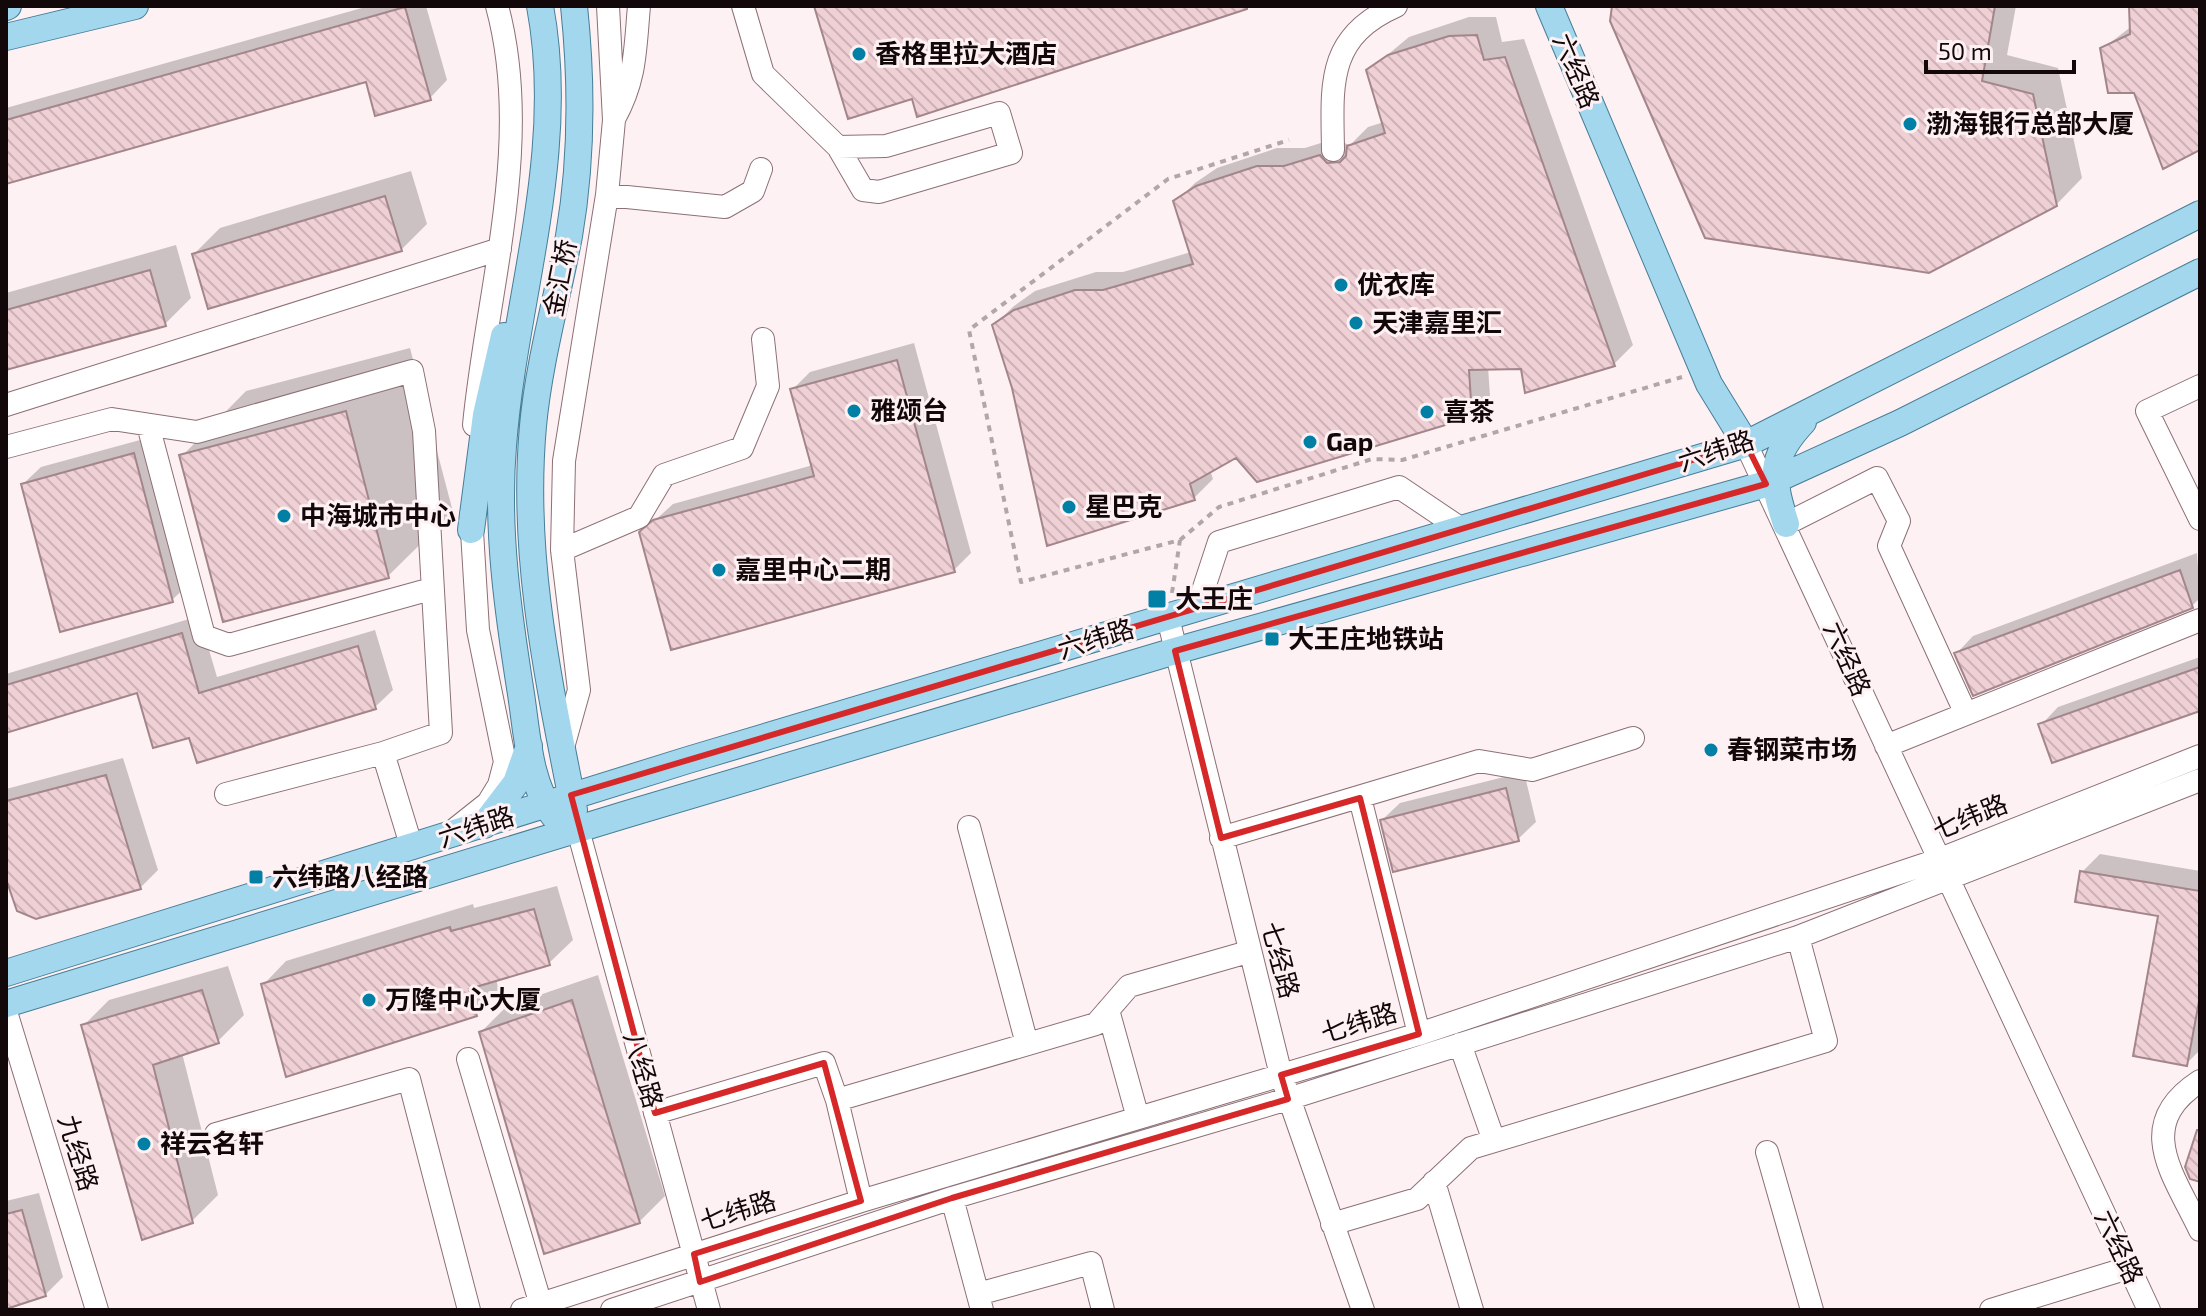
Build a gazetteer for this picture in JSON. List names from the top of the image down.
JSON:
{
  "streets": {
    "main road": [
      "六经路",
      "金汇桥",
      "六纬路",
      "八经路"
    ],
    "street": ["七纬路", "七经路", "九经路"]
  },
  "crossings": [
    ["六经路", "六纬路"],
    ["六经路", "七纬路"],
    ["金汇桥", "八经路"],
    ["六纬路", "七经路"],
    ["六纬路", "八经路"],
    ["七纬路", "七经路"],
    ["七纬路", "八经路"]
  ],
  "places": {
    "other": [
      "香格里拉大酒店",
      "渤海银行总部大厦",
      "优衣库",
      "天津嘉里汇",
      "雅颂台",
      "喜茶",
      "Gap",
      "星巴克",
      "中海城市中心",
      "嘉里中心二期",
      "春钢菜市场",
      "万隆中心大厦",
      "祥云名轩"
    ],
    "transit": ["大王庄", "大王庄地铁站", "六纬路八经路"]
  },
  "scale_bar": "50 m"
}
